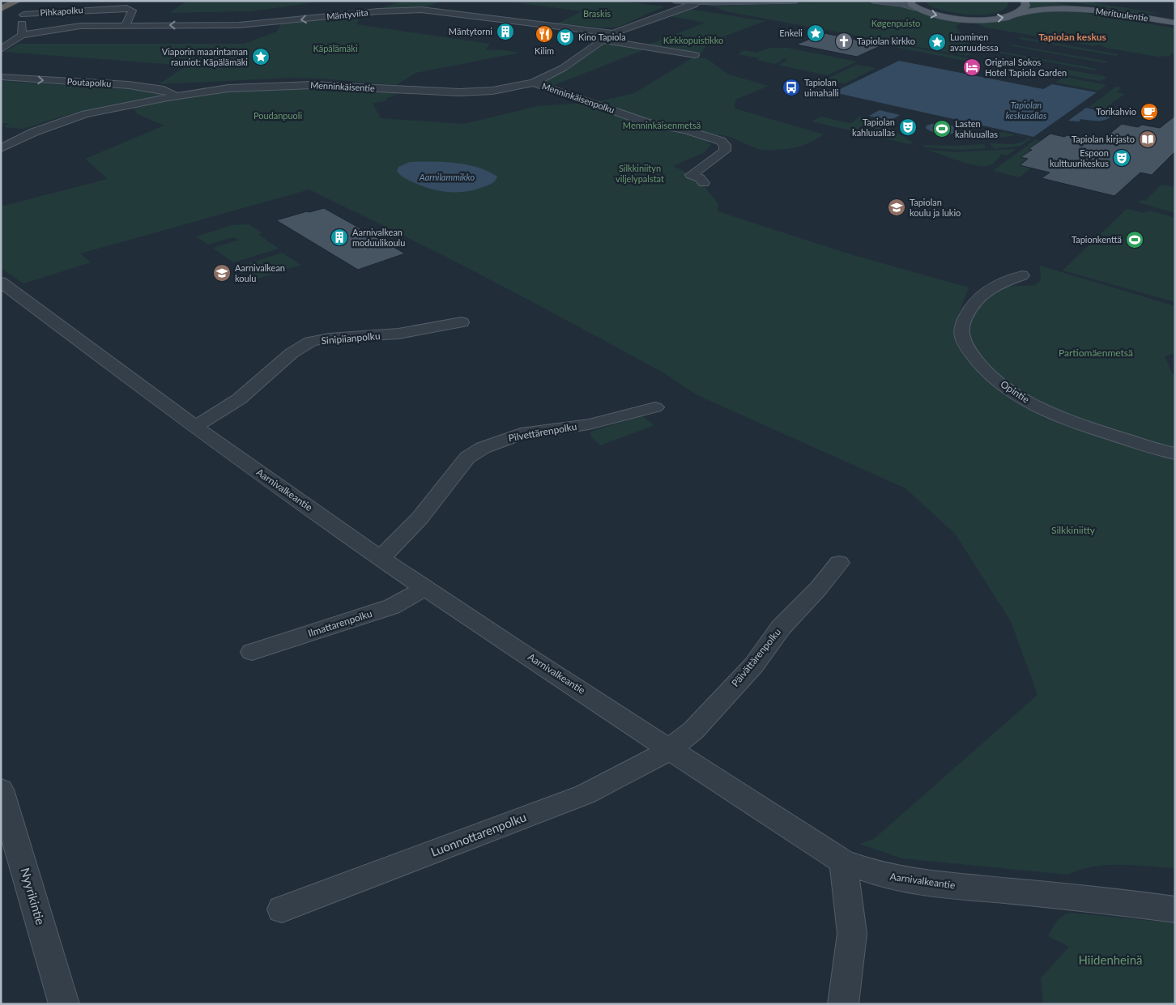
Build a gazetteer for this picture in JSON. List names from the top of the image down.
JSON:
{
  "streets": {
    "main road": ["Merituulentie"],
    "street": [
      "Pihkapolku",
      "Mäntyviita",
      "Poutapolku",
      "Menninkäisentie",
      "Menninkäisenpolku",
      "Sinipiianpolku",
      "Opintie",
      "Pilvettärenpolku",
      "Aarnivalkeantie",
      "Ilmattarenpolku",
      "Päivättärenpolku",
      "Luonnottarenpolku",
      "Nyyrikintie"
    ]
  },
  "crossings": [
    ["Pihkapolku", "Mäntyviita"],
    ["Mäntyviita", "Menninkäisentie"],
    ["Poutapolku", "Menninkäisentie"],
    ["Menninkäisentie", "Menninkäisenpolku"],
    ["Sinipiianpolku", "Aarnivalkeantie"],
    ["Pilvettärenpolku", "Aarnivalkeantie"],
    ["Aarnivalkeantie", "Ilmattarenpolku"],
    ["Aarnivalkeantie", "Päivättärenpolku"],
    ["Aarnivalkeantie", "Luonnottarenpolku"],
    ["Päivättärenpolku", "Luonnottarenpolku"]
  ],
  "one_way": ["Mäntyviita", "Poutapolku"],
  "districts": ["Tapiolan keskus"],
  "water": ["Tapiolan keskusallas", "Aarnilammikko"],
  "parks": [
    "Braskis",
    "Køgenpuisto",
    "Kirkkopuistikko",
    "Käpälämäki",
    "Poudanpuoli",
    "Menninkäisenmetsä",
    "Silkkiniityn viljelypalstat",
    "Partiomäenmetsä",
    "Silkkiniitty",
    "Hiidenheinä"
  ],
  "places": {
    "building": ["Mäntytorni", "Aarnivalkean moduulikoulu"],
    "place": ["Enkeli", "Luominen avaruudessa", "Viaporin maarintaman rauniot: Käpälämäki"],
    "restaurant": ["Kilim"],
    "theatre": ["Kino Tapiola", "Tapiolan kahluuallas", "Espoon kulttuurikeskus"],
    "church": ["Tapiolan kirkko"],
    "hotel": ["Original Sokos Hotel Tapiola Garden"],
    "bus stop": ["Tapiolan uimahalli"],
    "cafe": ["Torikahvio"],
    "sports": ["Lasten kahluuallas", "Tapionkenttä"],
    "library": ["Tapiolan kirjasto"],
    "school or university": ["Tapiolan koulu ja lukio", "Aarnivalkean koulu"]
  }
}
